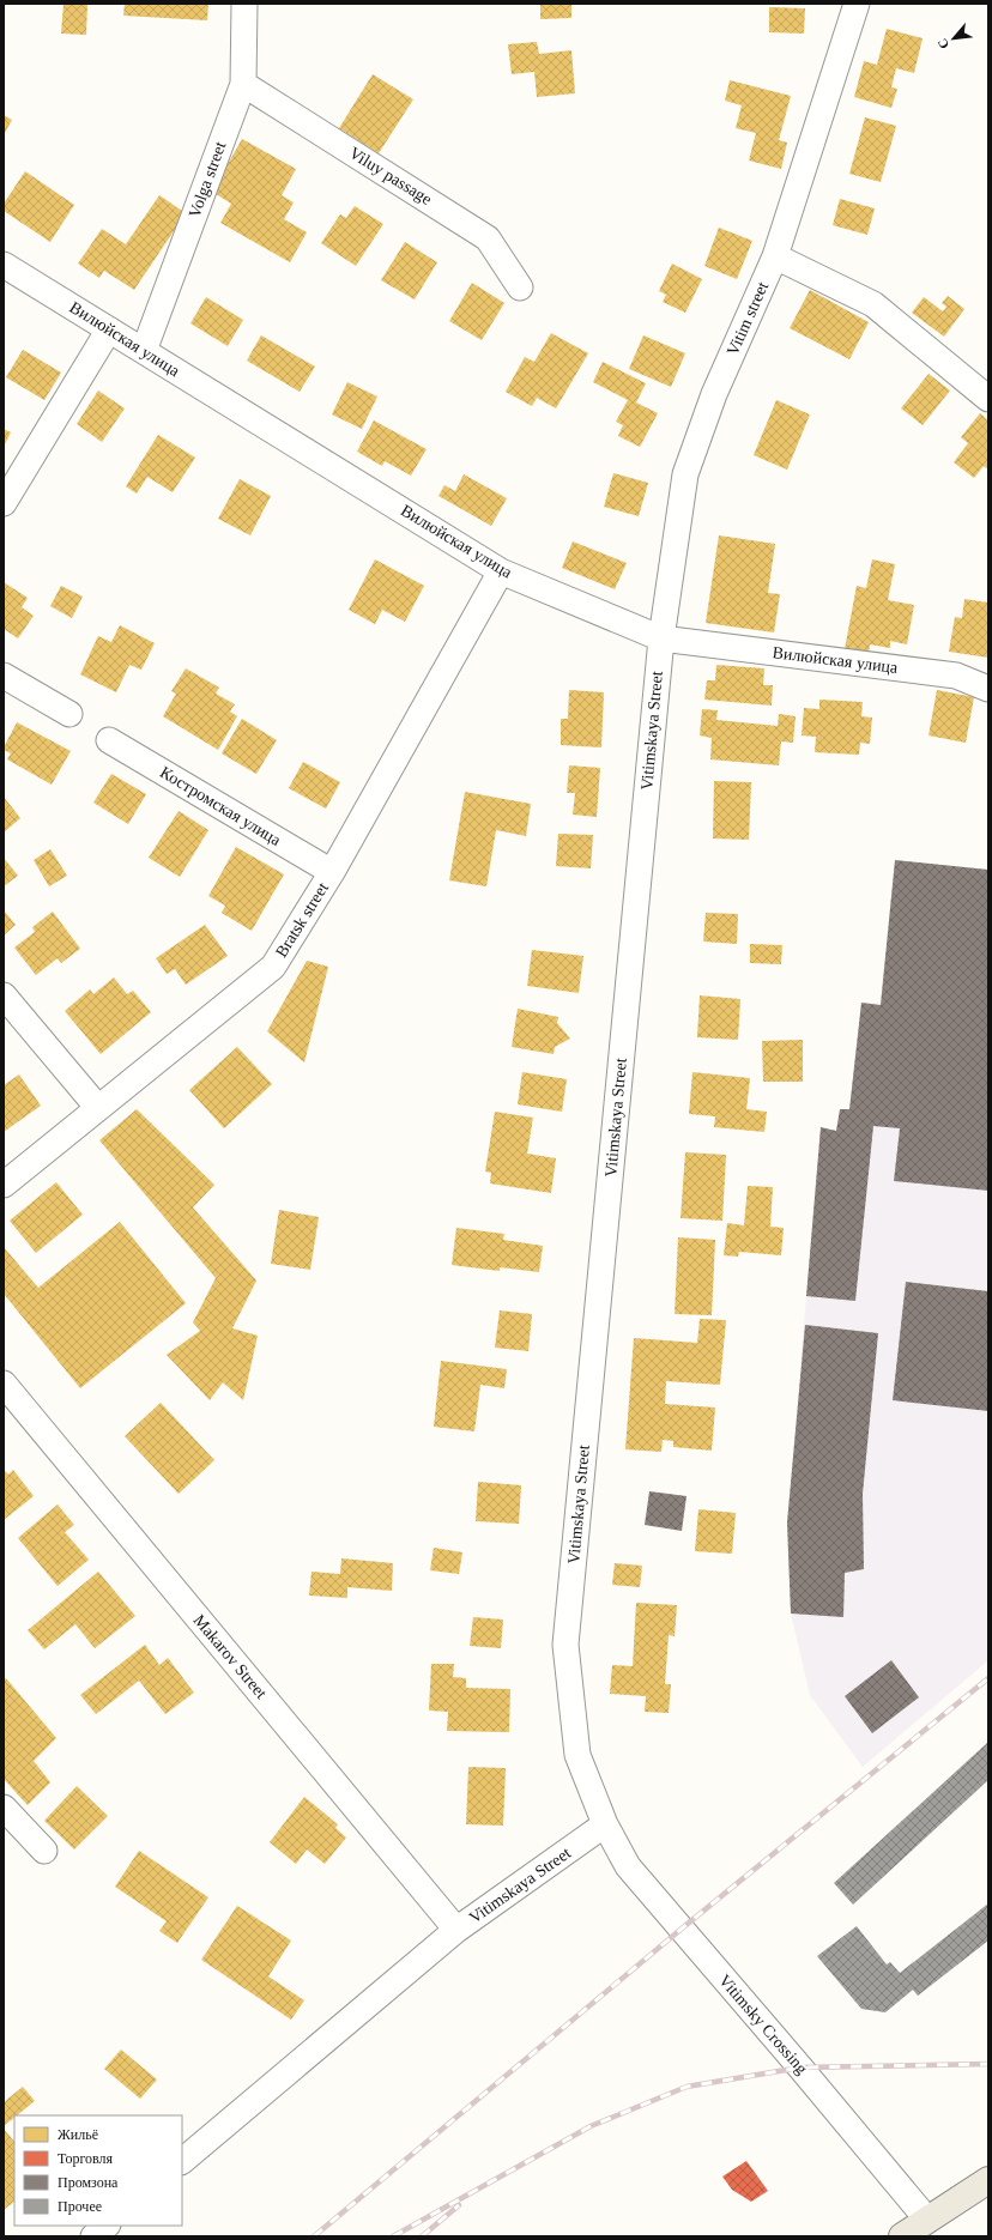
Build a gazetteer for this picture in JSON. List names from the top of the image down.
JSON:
{
  "streets": {
    "street": [
      "Viluy passage",
      "Volga street",
      "Vitim street",
      "Вилюйская улица",
      "Vitimskaya Street",
      "Костромская улица",
      "Bratsk street",
      "Makarov Street",
      "Vitimsky Crossing"
    ]
  },
  "crossings": [
    ["Viluy passage", "Volga street"],
    ["Volga street", "Вилюйская улица"],
    ["Vitim street", "Вилюйская улица"],
    ["Vitim street", "Vitimskaya Street"],
    ["Вилюйская улица", "Vitimskaya Street"],
    ["Вилюйская улица", "Bratsk street"],
    ["Vitimskaya Street", "Makarov Street"],
    ["Vitimskaya Street", "Vitimsky Crossing"],
    ["Костромская улица", "Bratsk street"]
  ],
  "legend": [
    "Жильё",
    "Торговля",
    "Промзона",
    "Прочее"
  ],
  "north": "bottom left"
}
